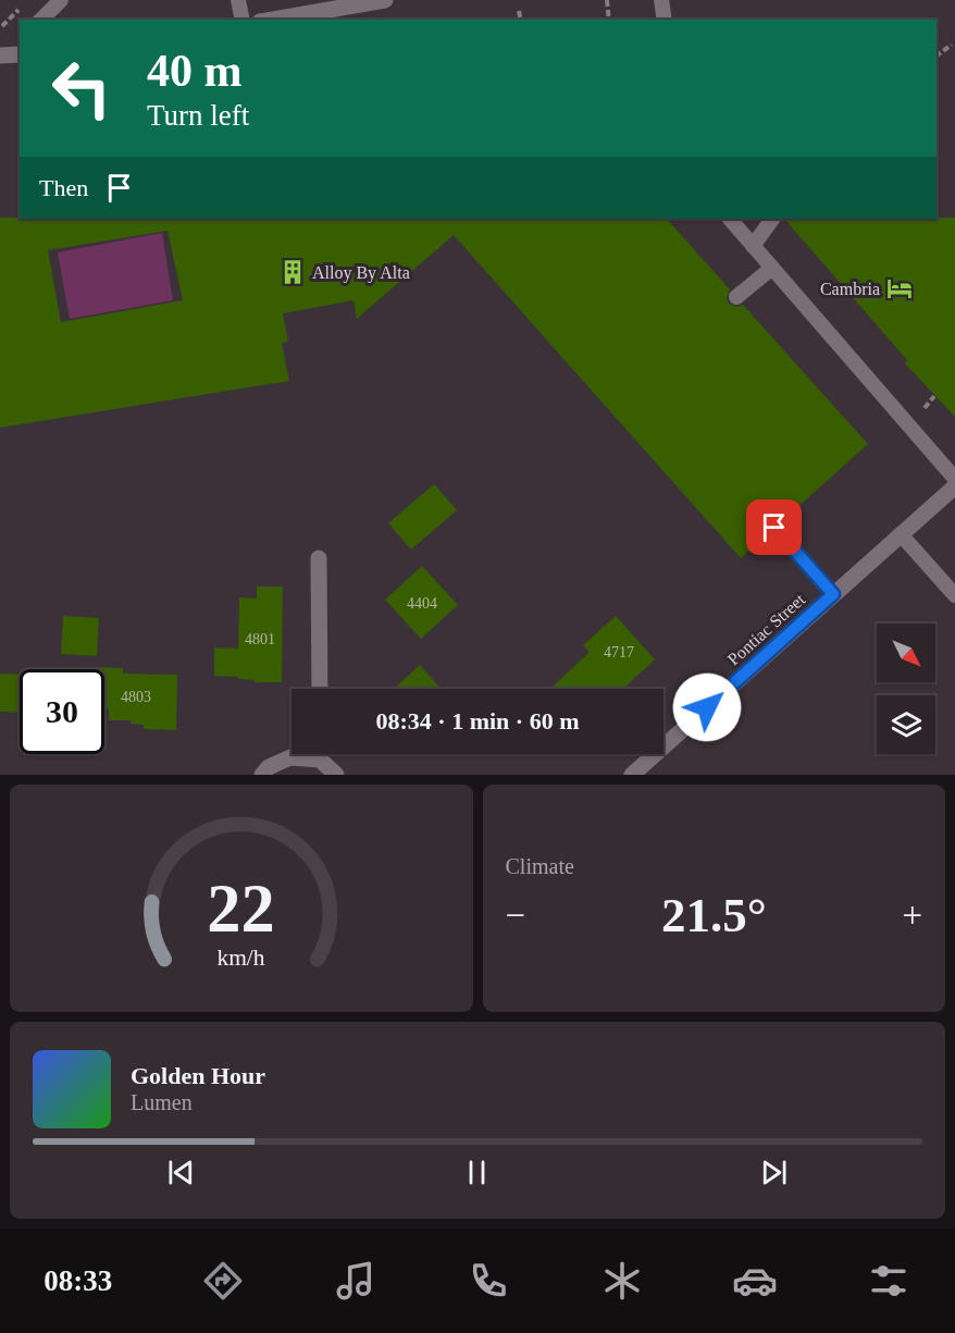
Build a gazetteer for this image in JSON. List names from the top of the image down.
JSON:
{
  "streets": {
    "street": ["Pontiac Street"]
  },
  "places": {
    "building": ["Alloy By Alta"],
    "hotel": ["Cambria"]
  },
  "house_numbers": [
    "4404",
    "4801",
    "4717",
    "4803"
  ],
  "north": "bottom right",
  "page": {
    "turn": ["40 m", "Turn left"],
    "then": "Then",
    "limit": "30",
    "trip": "08:34 · 1 min · 60 m",
    "tile": "Climate",
    "heat": ["−", "21.5°", "+"],
    "song": ["Golden Hour", "Lumen"],
    "tabs": "08:33",
    "gauge": ["22", "km/h"]
  }
}
